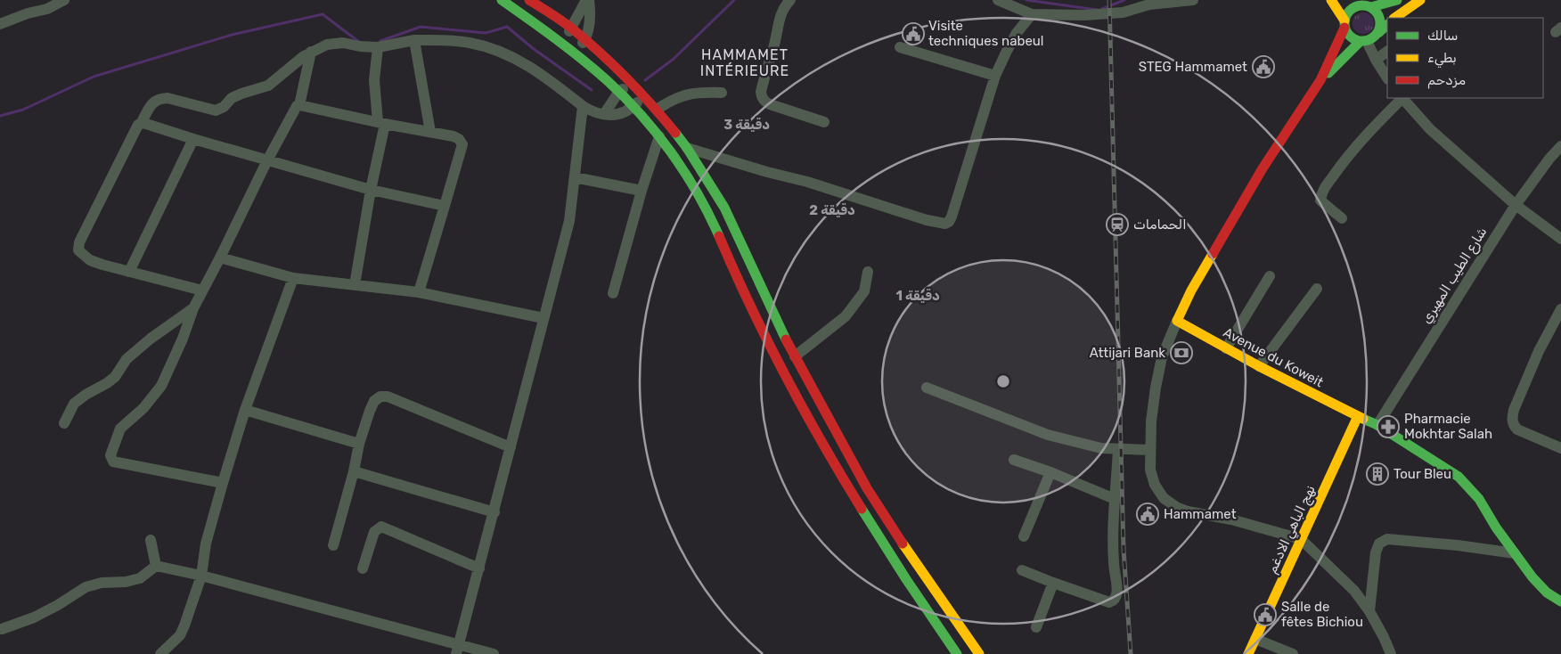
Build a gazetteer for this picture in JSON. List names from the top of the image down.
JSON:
{
  "streets": {
    "main road": ["Avenue du Koweit", "نهج الباهي الادغم"],
    "street": ["شارع الطيب المهيري"]
  },
  "crossings": [
    ["شارع الطيب المهيري", "Avenue du Koweit"],
    ["Avenue du Koweit", "نهج الباهي الادغم"]
  ],
  "districts": ["HAMMAMET INTÉRIEURE"],
  "places": {
    "public building": [
      "Visite techniques nabeul",
      "STEG Hammamet",
      "Hammamet",
      "Salle de fêtes Bichiou"
    ],
    "station": ["الحمامات"],
    "bank": ["Attijari Bank"],
    "pharmacy": ["Pharmacie Mokhtar Salah"],
    "building": ["Tour Bleu"]
  },
  "legend": ["سالك", "بطيء", "مزدحم"],
  "rings": ["3 دقيقة", "2 دقيقة", "1 دقيقة"]
}
